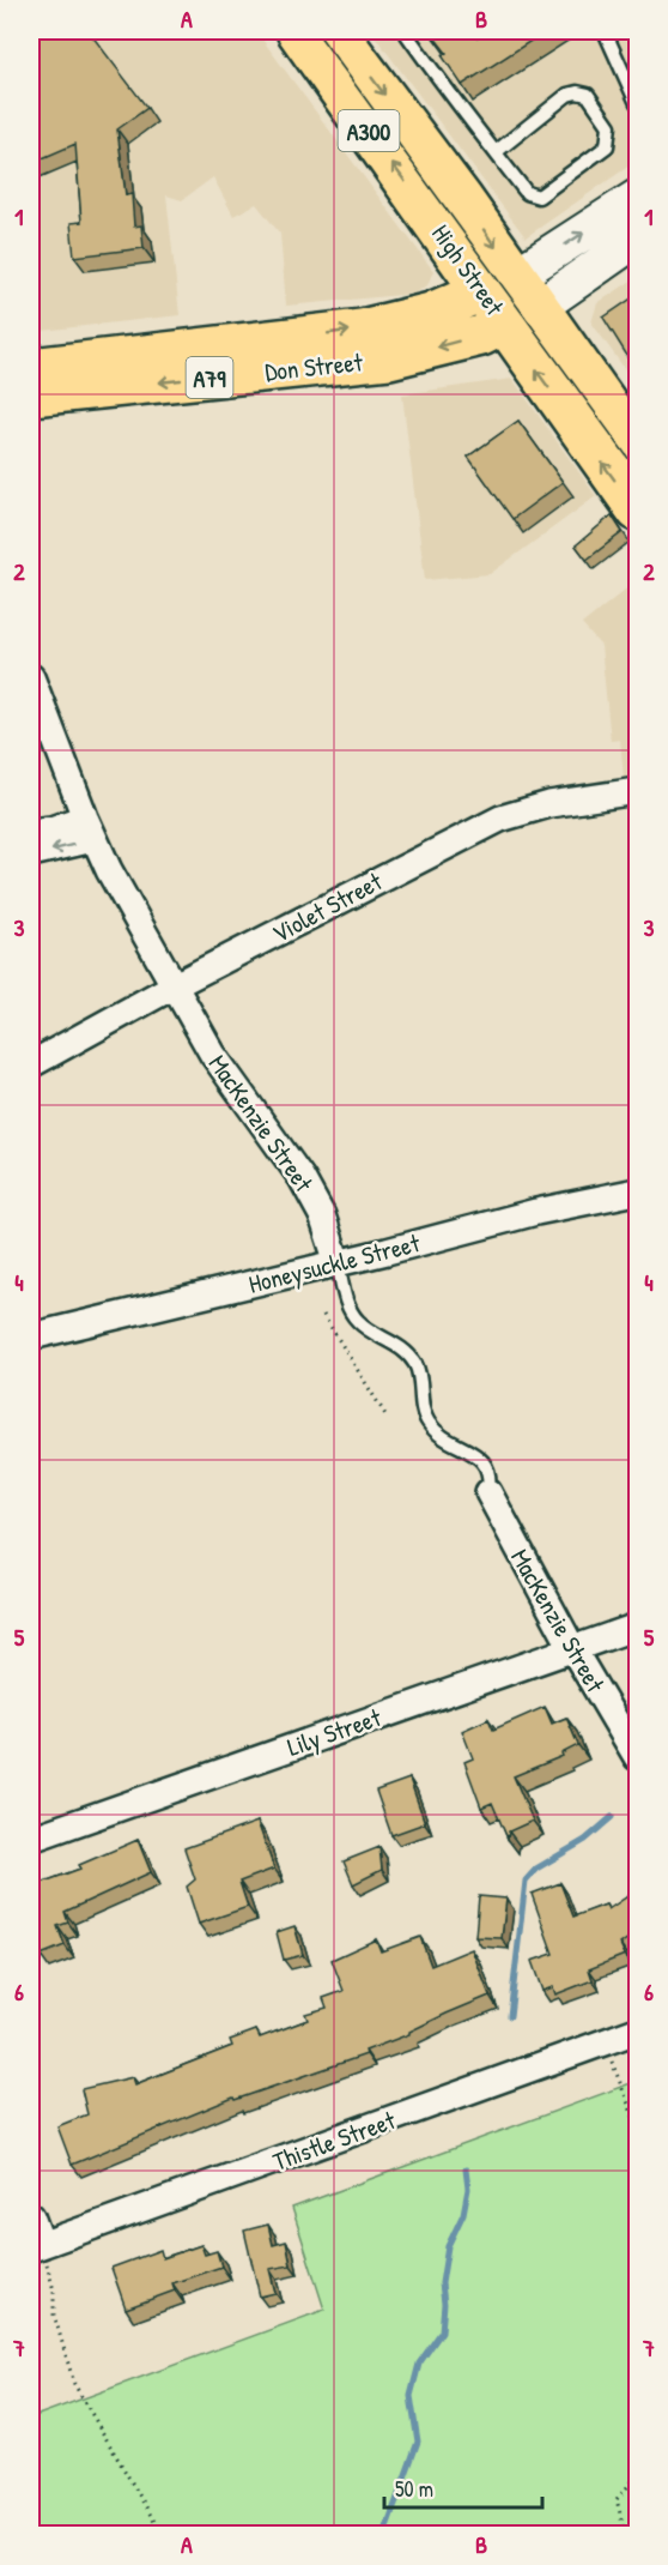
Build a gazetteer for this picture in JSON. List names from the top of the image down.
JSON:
{
  "streets": {
    "highway": [
      "A300",
      "High Street",
      "Don Street",
      "A79"
    ],
    "street": [
      "Violet Street",
      "MacKenzie Street",
      "Honeysuckle Street",
      "Lily Street",
      "Thistle Street"
    ]
  },
  "crossings": [
    ["High Street", "Don Street"],
    ["Violet Street", "MacKenzie Street"],
    ["MacKenzie Street", "Honeysuckle Street"],
    ["MacKenzie Street", "Lily Street"]
  ],
  "scale_bar": "50 m",
  "grid": {
    "columns": ["A", "B"],
    "rows": [
      "1",
      "2",
      "3",
      "4",
      "5",
      "6",
      "7"
    ]
  }
}
